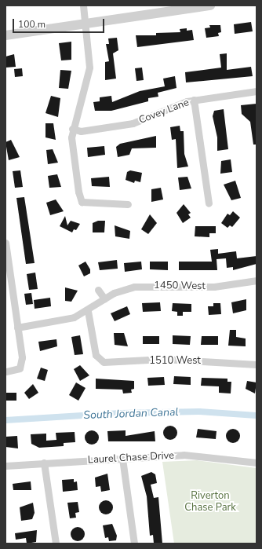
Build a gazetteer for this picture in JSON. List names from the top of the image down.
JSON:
{
  "streets": {
    "street": [
      "Covey Lane",
      "1450 West",
      "1510 West",
      "Laurel Chase Drive"
    ]
  },
  "crossings": [
    ["1450 West", "1510 West"]
  ],
  "water": ["South Jordan Canal"],
  "parks": ["Riverton Chase Park"],
  "scale_bar": "100 m"
}
